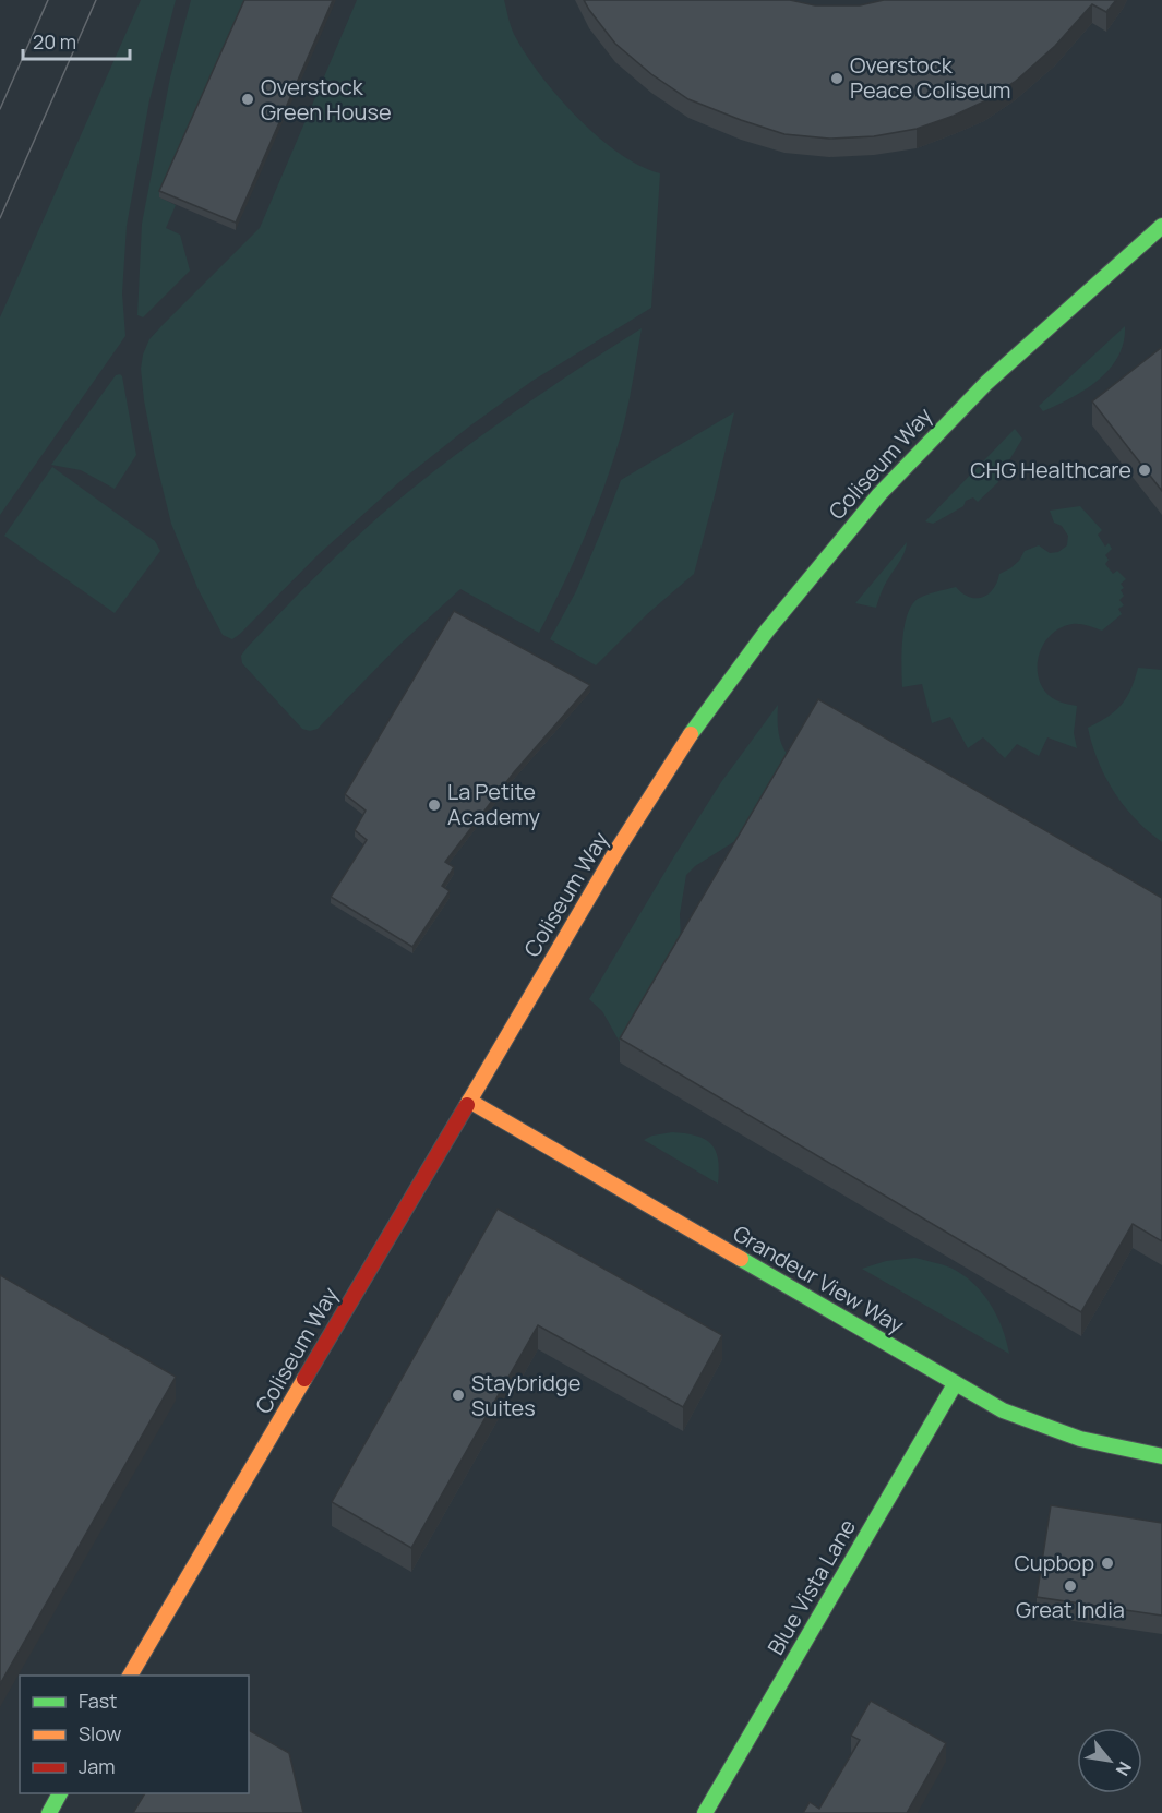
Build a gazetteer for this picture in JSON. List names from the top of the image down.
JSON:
{
  "streets": {
    "street": ["Coliseum Way", "Grandeur View Way", "Blue Vista Lane"]
  },
  "crossings": [
    ["Coliseum Way", "Grandeur View Way"],
    ["Grandeur View Way", "Blue Vista Lane"]
  ],
  "places": [
    "Overstock Peace Coliseum",
    "Overstock Green House",
    "CHG Healthcare",
    "La Petite Academy",
    "Staybridge Suites",
    "Cupbop",
    "Great India"
  ],
  "legend": ["Fast", "Slow", "Jam"],
  "scale_bar": "20 m",
  "north": "bottom right"
}
